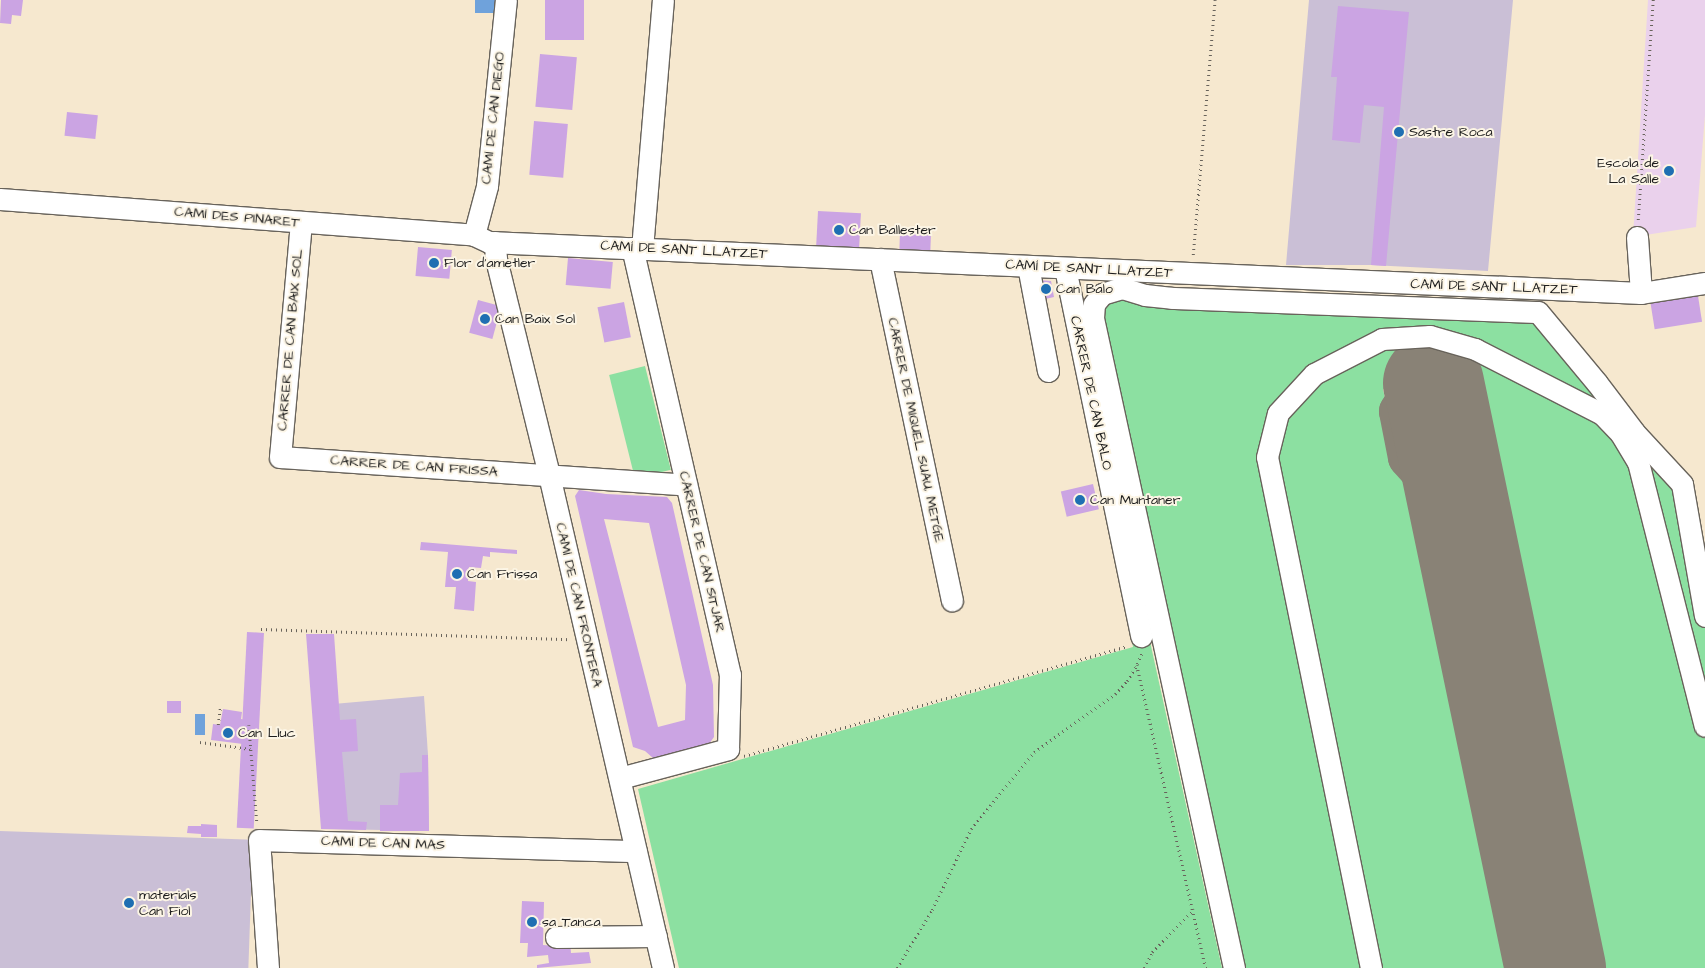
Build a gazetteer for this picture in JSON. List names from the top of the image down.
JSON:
{
  "streets": {
    "street": [
      "CAMÍ DE CAN DIEGO",
      "CAMÍ DES PINARET",
      "CAMÍ DE SANT LLATZET",
      "CARRER DE CAN BAIX SOL",
      "CARRER DE CAN BALO",
      "CARRER DE MIQUEL SUAU, METGE",
      "CARRER DE CAN FRISSA",
      "CARRER DE CAN SITJAR",
      "CAMÍ DE CAN FRONTERA",
      "CAMÍ DE CAN MAS"
    ]
  },
  "crossings": [
    ["CAMÍ DE CAN DIEGO", "CAMÍ DES PINARET"],
    ["CAMÍ DE CAN DIEGO", "CAMÍ DE SANT LLATZET"],
    ["CAMÍ DES PINARET", "CAMÍ DE SANT LLATZET"],
    ["CAMÍ DES PINARET", "CARRER DE CAN BAIX SOL"],
    ["CAMÍ DE SANT LLATZET", "CARRER DE CAN BALO"],
    ["CAMÍ DE SANT LLATZET", "CARRER DE MIQUEL SUAU, METGE"],
    ["CAMÍ DE SANT LLATZET", "CARRER DE CAN SITJAR"],
    ["CAMÍ DE SANT LLATZET", "CAMÍ DE CAN FRONTERA"],
    ["CARRER DE CAN BAIX SOL", "CARRER DE CAN FRISSA"],
    ["CARRER DE CAN FRISSA", "CARRER DE CAN SITJAR"],
    ["CARRER DE CAN FRISSA", "CAMÍ DE CAN FRONTERA"],
    ["CARRER DE CAN SITJAR", "CAMÍ DE CAN FRONTERA"],
    ["CAMÍ DE CAN FRONTERA", "CAMÍ DE CAN MAS"]
  ],
  "places": [
    "Sastre Roca",
    "Escola de La Salle",
    "Can Ballester",
    "Flor d'ametler",
    "Can Balo",
    "Can Baix Sol",
    "Can Muntaner",
    "Can Frissa",
    "Can Lluc",
    "materials Can Fiol",
    "sa Tanca"
  ]
}
